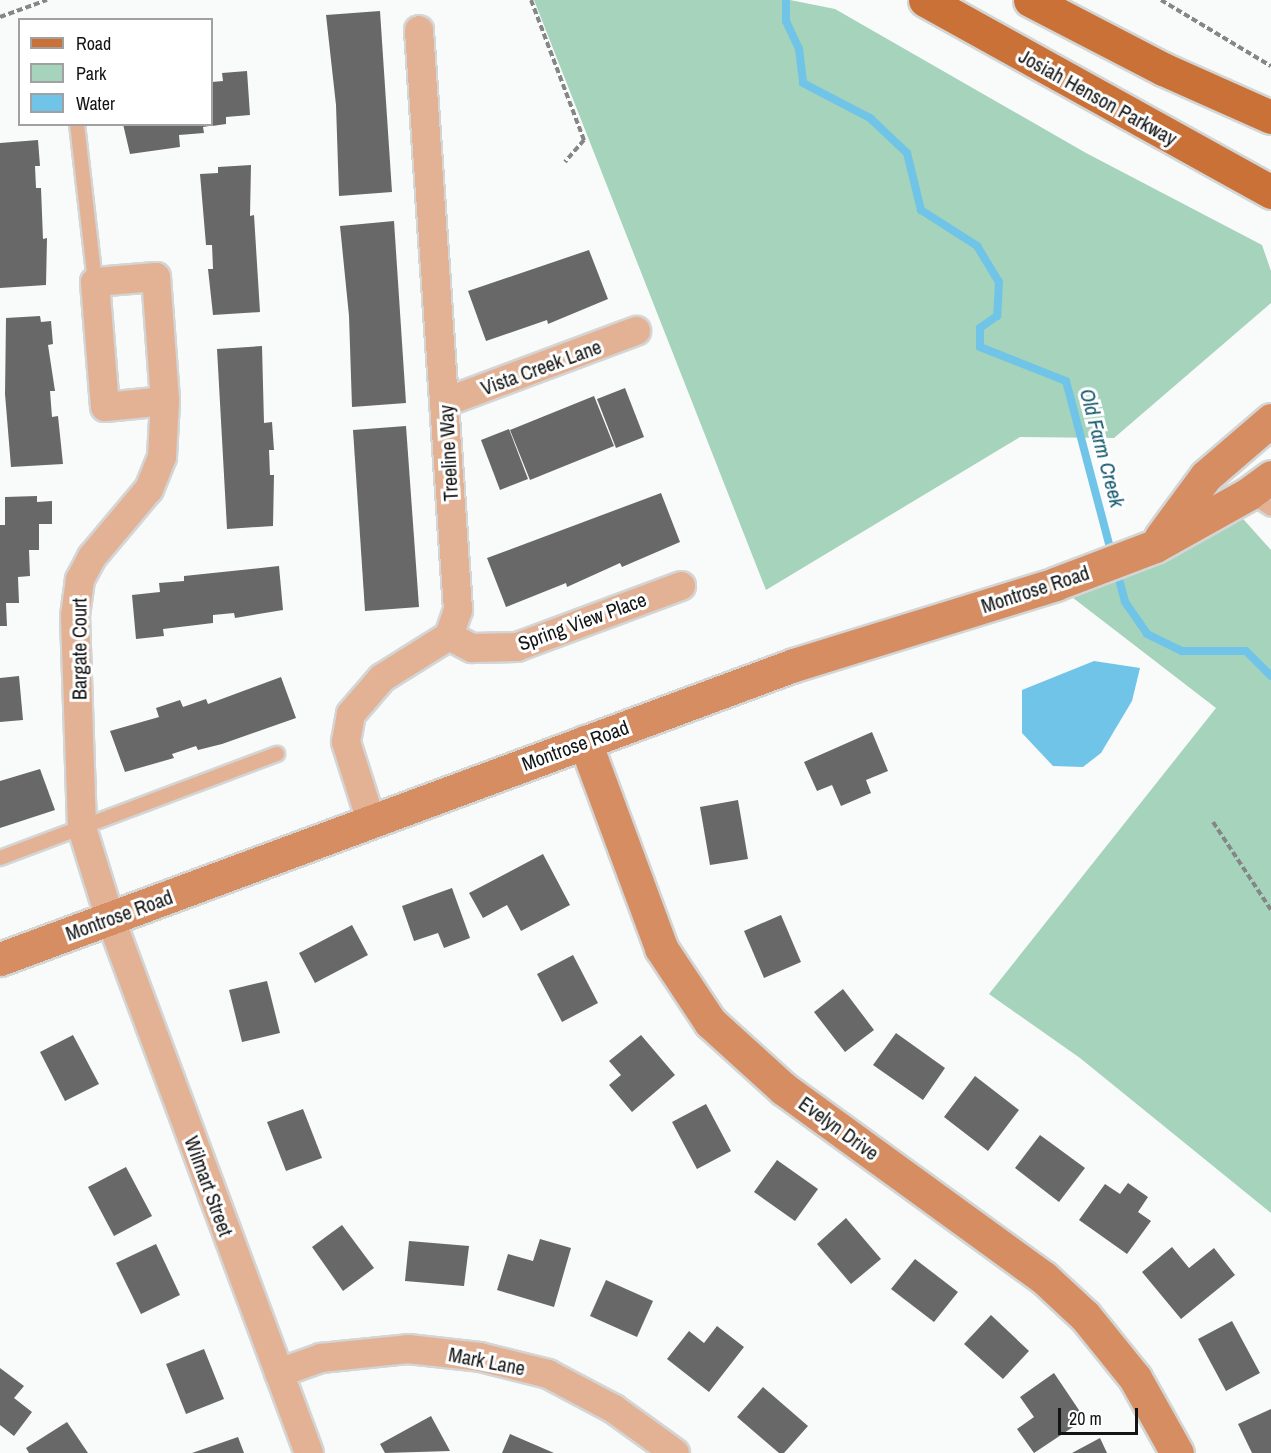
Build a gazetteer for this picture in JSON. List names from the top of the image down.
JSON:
{
  "streets": {
    "main road": ["Josiah Henson Parkway"],
    "street": [
      "Vista Creek Lane",
      "Treeline Way",
      "Montrose Road",
      "Spring View Place",
      "Bargate Court",
      "Evelyn Drive",
      "Wilmart Street",
      "Mark Lane"
    ]
  },
  "crossings": [
    ["Vista Creek Lane", "Treeline Way"],
    ["Treeline Way", "Spring View Place"],
    ["Montrose Road", "Bargate Court"],
    ["Montrose Road", "Evelyn Drive"],
    ["Montrose Road", "Wilmart Street"],
    ["Bargate Court", "Wilmart Street"],
    ["Wilmart Street", "Mark Lane"]
  ],
  "water": ["Old Farm Creek"],
  "legend": ["Road", "Park", "Water"],
  "scale_bar": "20 m"
}
